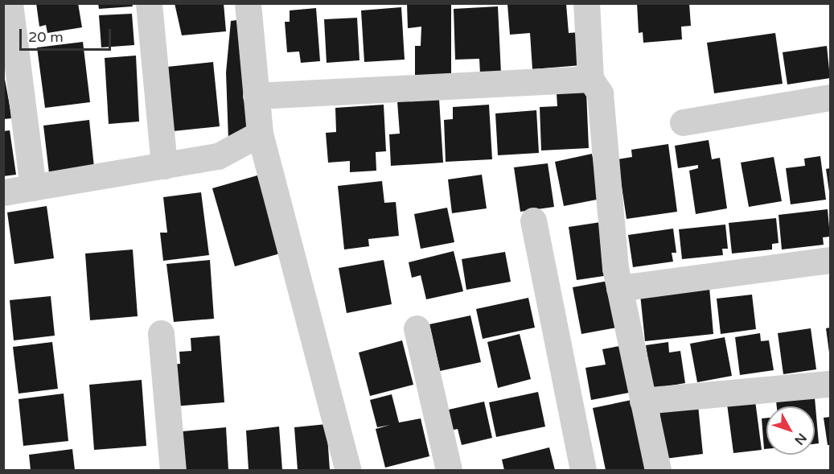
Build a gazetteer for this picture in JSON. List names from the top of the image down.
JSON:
{
  "scale_bar": "20 m",
  "north": "bottom right"
}
